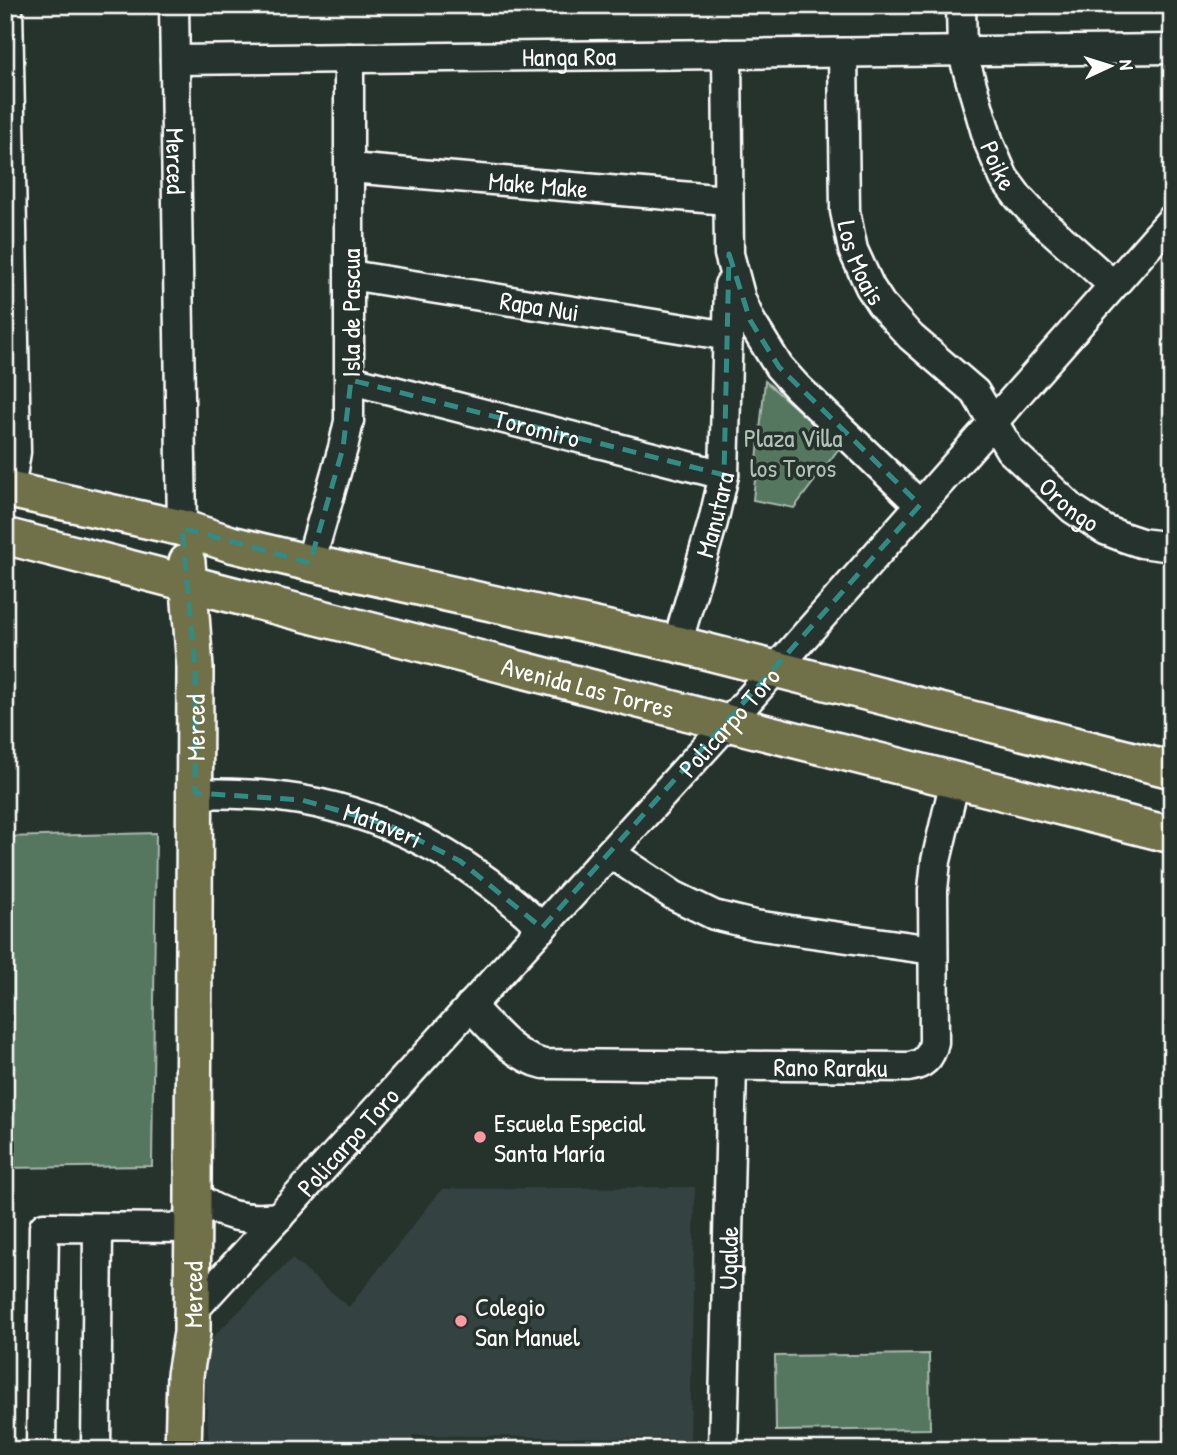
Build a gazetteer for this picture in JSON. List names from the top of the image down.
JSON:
{
  "streets": {
    "main road": ["Merced", "Avenida Las Torres"],
    "street": [
      "Hanga Roa",
      "Poike",
      "Make Make",
      "Los Moais",
      "Rapa Nui",
      "Isla de Pascua",
      "Toromiro",
      "Orongo",
      "Manutara",
      "Policarpo Toro",
      "Mataveri",
      "Rano Raraku",
      "Ugalde"
    ]
  },
  "crossings": [
    ["Hanga Roa", "Merced"],
    ["Hanga Roa", "Poike"],
    ["Hanga Roa", "Los Moais"],
    ["Hanga Roa", "Isla de Pascua"],
    ["Hanga Roa", "Manutara"],
    ["Merced", "Avenida Las Torres"],
    ["Merced", "Policarpo Toro"],
    ["Merced", "Mataveri"],
    ["Poike", "Policarpo Toro"],
    ["Make Make", "Isla de Pascua"],
    ["Make Make", "Manutara"],
    ["Los Moais", "Orongo"],
    ["Los Moais", "Policarpo Toro"],
    ["Rapa Nui", "Isla de Pascua"],
    ["Rapa Nui", "Manutara"],
    ["Isla de Pascua", "Toromiro"],
    ["Toromiro", "Manutara"],
    ["Orongo", "Policarpo Toro"],
    ["Manutara", "Policarpo Toro"],
    ["Avenida Las Torres", "Policarpo Toro"],
    ["Avenida Las Torres", "Rano Raraku"],
    ["Policarpo Toro", "Mataveri"],
    ["Policarpo Toro", "Rano Raraku"],
    ["Rano Raraku", "Ugalde"]
  ],
  "parks": ["Plaza Villa los Toros"],
  "places": ["Escuela Especial Santa María", "Colegio San Manuel"],
  "north": "right"
}
